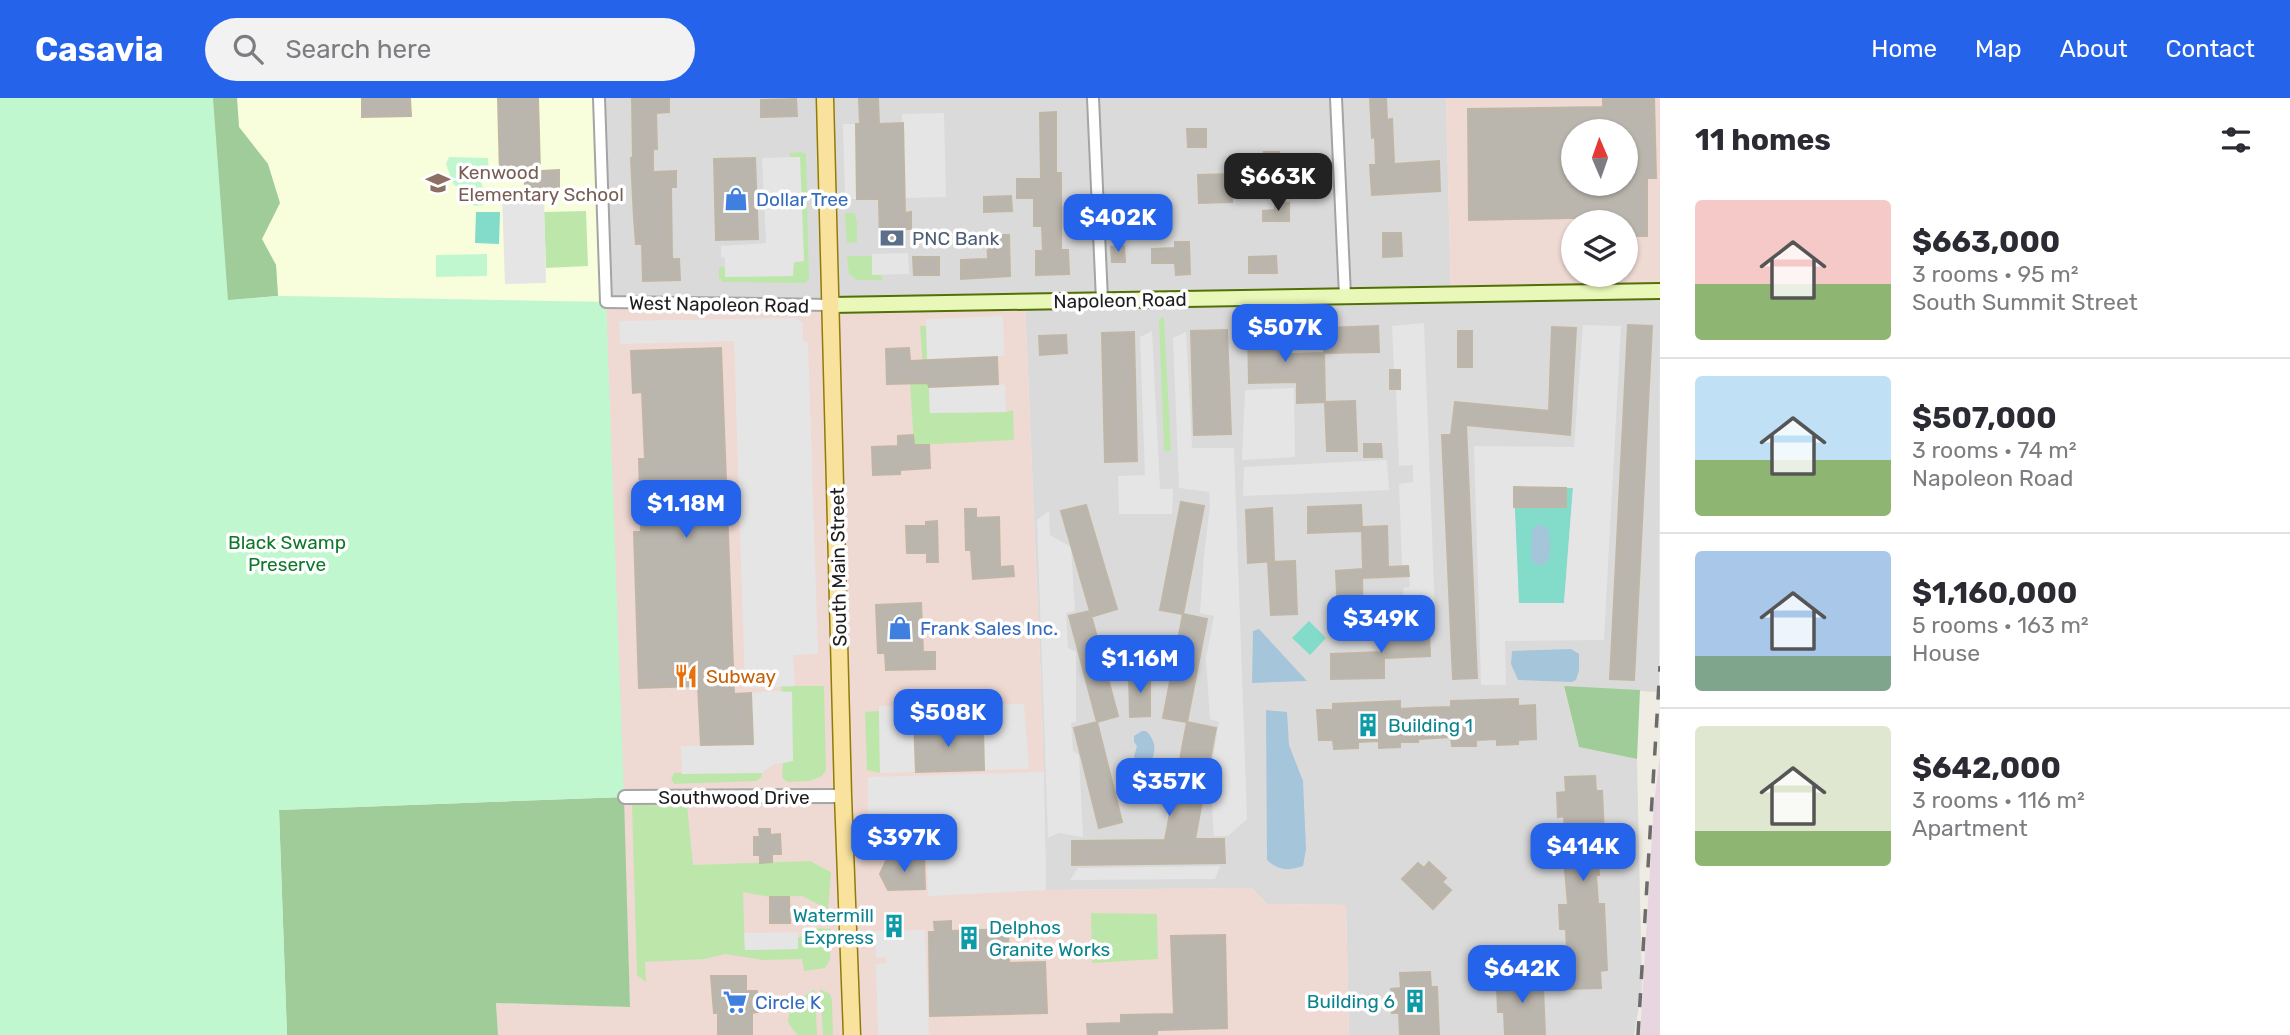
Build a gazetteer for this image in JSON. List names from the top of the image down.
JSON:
{
  "streets": {
    "main road": ["Napoleon Road", "South Main Street"],
    "street": ["West Napoleon Road", "Southwood Drive"]
  },
  "crossings": [
    ["Napoleon Road", "West Napoleon Road"],
    ["Napoleon Road", "South Main Street"],
    ["West Napoleon Road", "South Main Street"],
    ["South Main Street", "Southwood Drive"]
  ],
  "parks": ["Black Swamp Preserve"],
  "places": {
    "school or university": ["Kenwood Elementary School"],
    "shop": ["Dollar Tree", "Frank Sales Inc."],
    "bank": ["PNC Bank"],
    "restaurant": ["Subway"],
    "building": [
      "Building 1",
      "Watermill Express",
      "Delphos Granite Works",
      "Building 6"
    ],
    "supermarket": ["Circle K"]
  },
  "north": "top",
  "page": {
    "header": "Casavia",
    "search": "Search here",
    "nav": [
      "Home",
      "Map",
      "About",
      "Contact"
    ],
    "heading": "11 homes",
    "price": [
      "$663K",
      "$402K",
      "$507K",
      "$1.18M",
      "$349K",
      "$1.16M",
      "$508K",
      "$357K",
      "$397K",
      "$414K",
      "$642K"
    ],
    "list": [
      {
        "name": "$663,000",
        "note": "3 rooms · 95 m² · South Summit Street"
      },
      {
        "name": "$507,000",
        "note": "3 rooms · 74 m² · Napoleon Road"
      },
      {
        "name": "$1,160,000",
        "note": "5 rooms · 163 m² · House"
      },
      {
        "name": "$642,000",
        "note": "3 rooms · 116 m² · Apartment"
      }
    ]
  }
}
